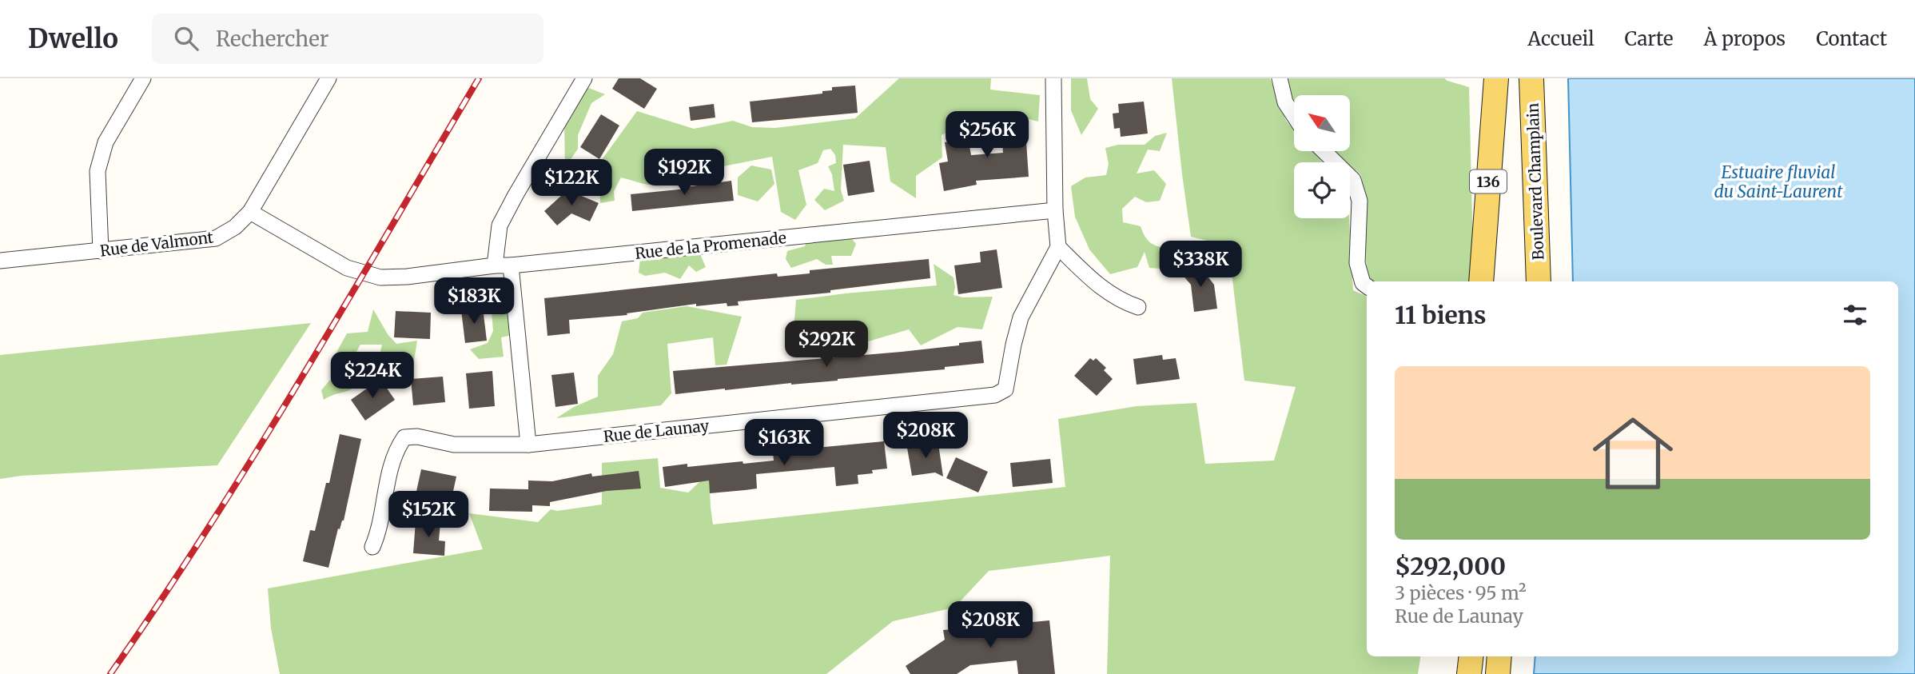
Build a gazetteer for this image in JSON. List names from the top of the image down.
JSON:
{
  "streets": {
    "main road": ["136", "Boulevard Champlain"],
    "street": ["Rue de Valmont", "Rue de la Promenade", "Rue de Launay"]
  },
  "crossings": [
    ["Rue de Valmont", "Rue de la Promenade"]
  ],
  "water": ["Estuaire fluvial du Saint-Laurent"],
  "north": "top left",
  "page": {
    "header": "Dwello",
    "search": "Rechercher",
    "nav": [
      "Accueil",
      "Carte",
      "À propos",
      "Contact"
    ],
    "price": [
      "$256K",
      "$192K",
      "$122K",
      "$338K",
      "$183K",
      "$292K",
      "$224K",
      "$208K",
      "$163K",
      "$152K",
      "$208K"
    ],
    "heading": "11 biens",
    "list": [
      {
        "name": "$292,000",
        "note": "3 pièces · 95 m² · Rue de Launay"
      }
    ]
  }
}
